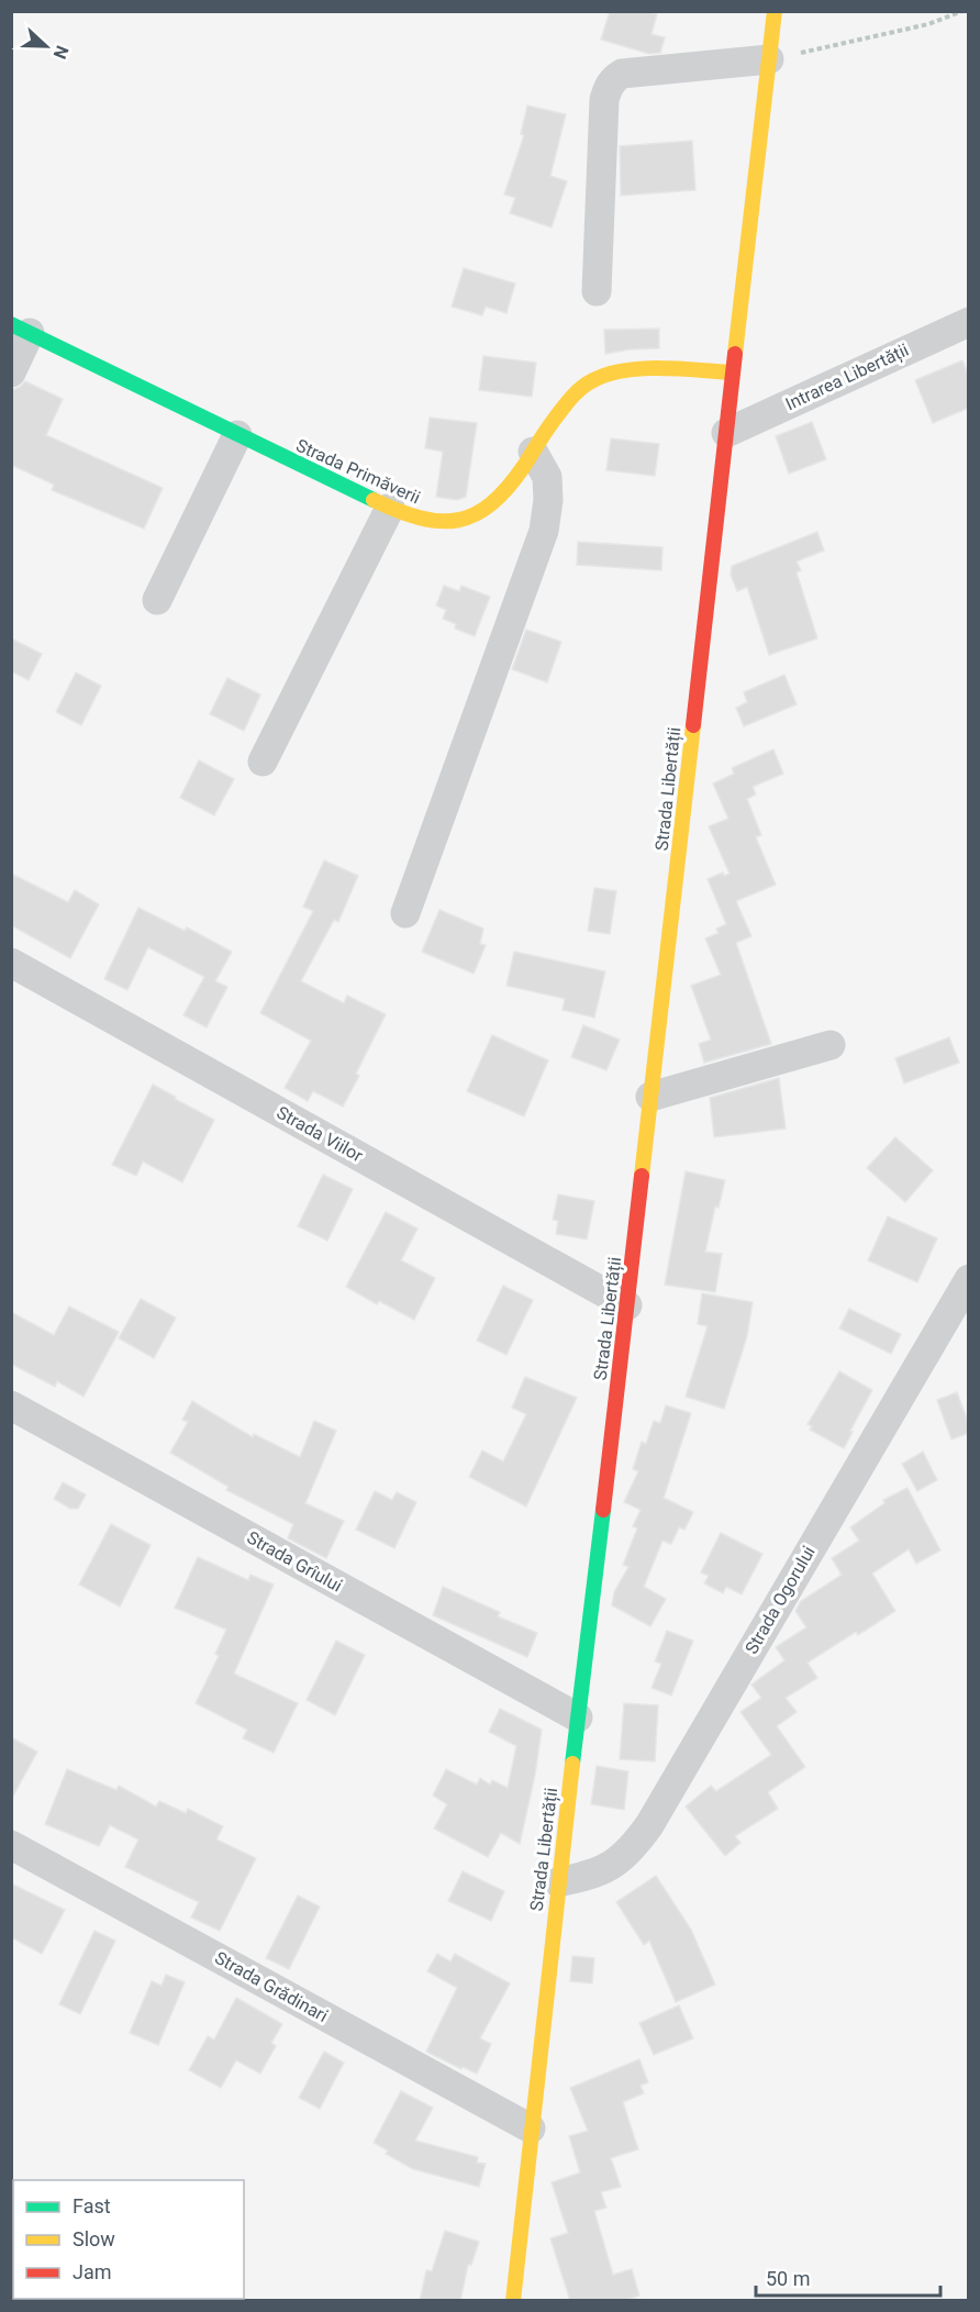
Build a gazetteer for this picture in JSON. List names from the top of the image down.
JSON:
{
  "streets": {
    "main road": ["Strada Primăverii", "Strada Libertății"],
    "street": [
      "Intrarea Libertății",
      "Strada Viilor",
      "Strada Grîului",
      "Strada Ogorului",
      "Strada Grădinari"
    ]
  },
  "crossings": [
    ["Intrarea Libertății", "Strada Libertății"],
    ["Strada Primăverii", "Strada Libertății"],
    ["Strada Libertății", "Strada Viilor"],
    ["Strada Libertății", "Strada Grîului"],
    ["Strada Libertății", "Strada Ogorului"],
    ["Strada Libertății", "Strada Grădinari"]
  ],
  "legend": ["Fast", "Slow", "Jam"],
  "scale_bar": "50 m",
  "north": "right"
}
